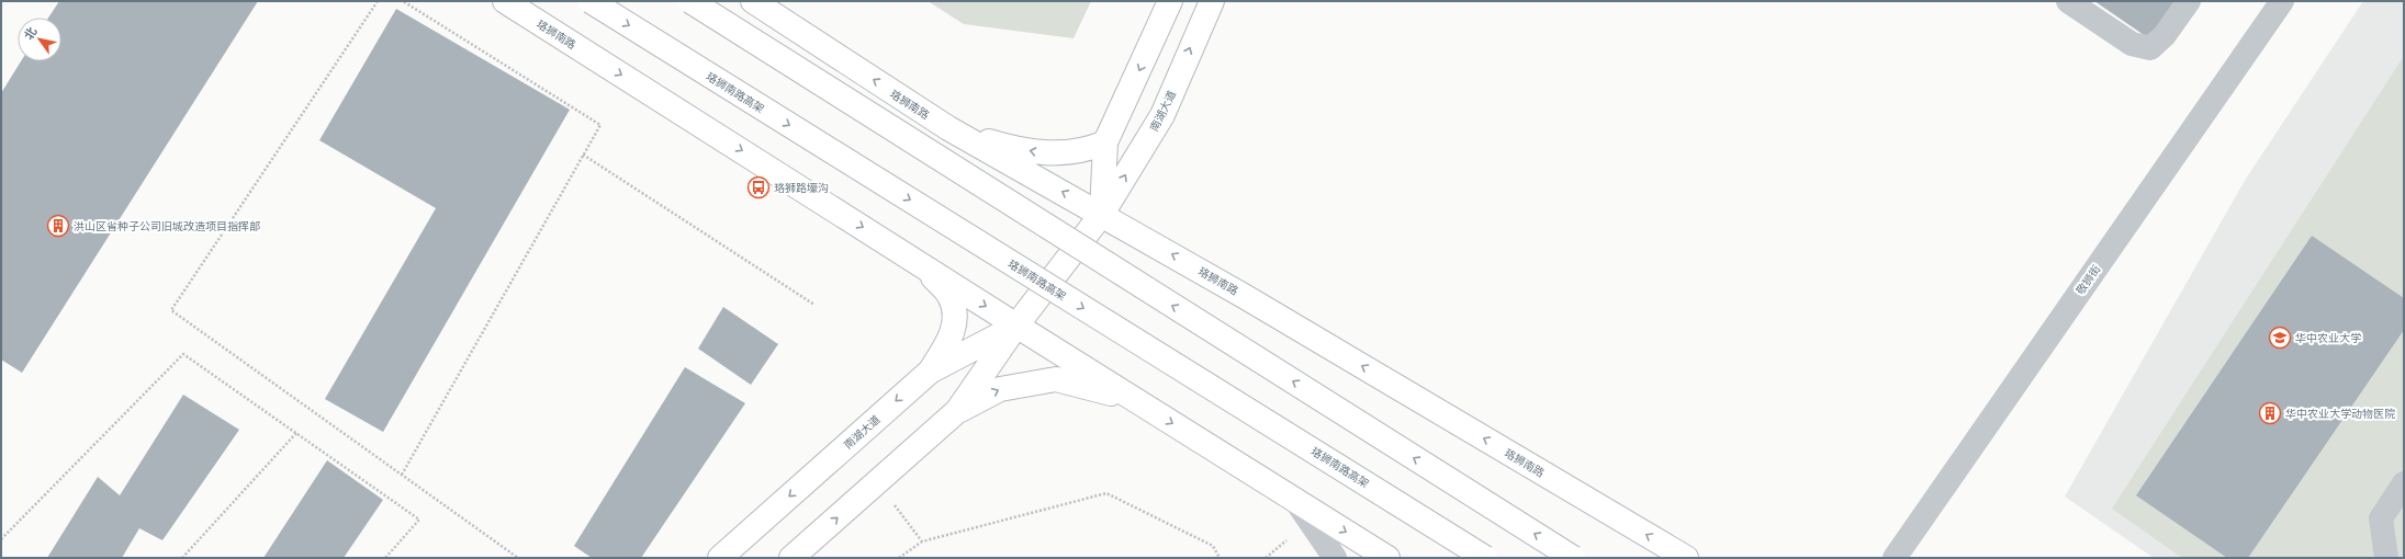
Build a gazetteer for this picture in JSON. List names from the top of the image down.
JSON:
{
  "streets": {
    "main road": ["珞狮南路", "珞狮南路高架", "南湖大道"],
    "street": ["敬狮街"]
  },
  "crossings": [
    ["珞狮南路", "南湖大道"]
  ],
  "places": {
    "bus stop": ["珞狮路壕沟"],
    "building": ["洪山区省种子公司旧城改造项目指挥部", "华中农业大学动物医院"],
    "school or university": ["华中农业大学"]
  },
  "north": "top left"
}
